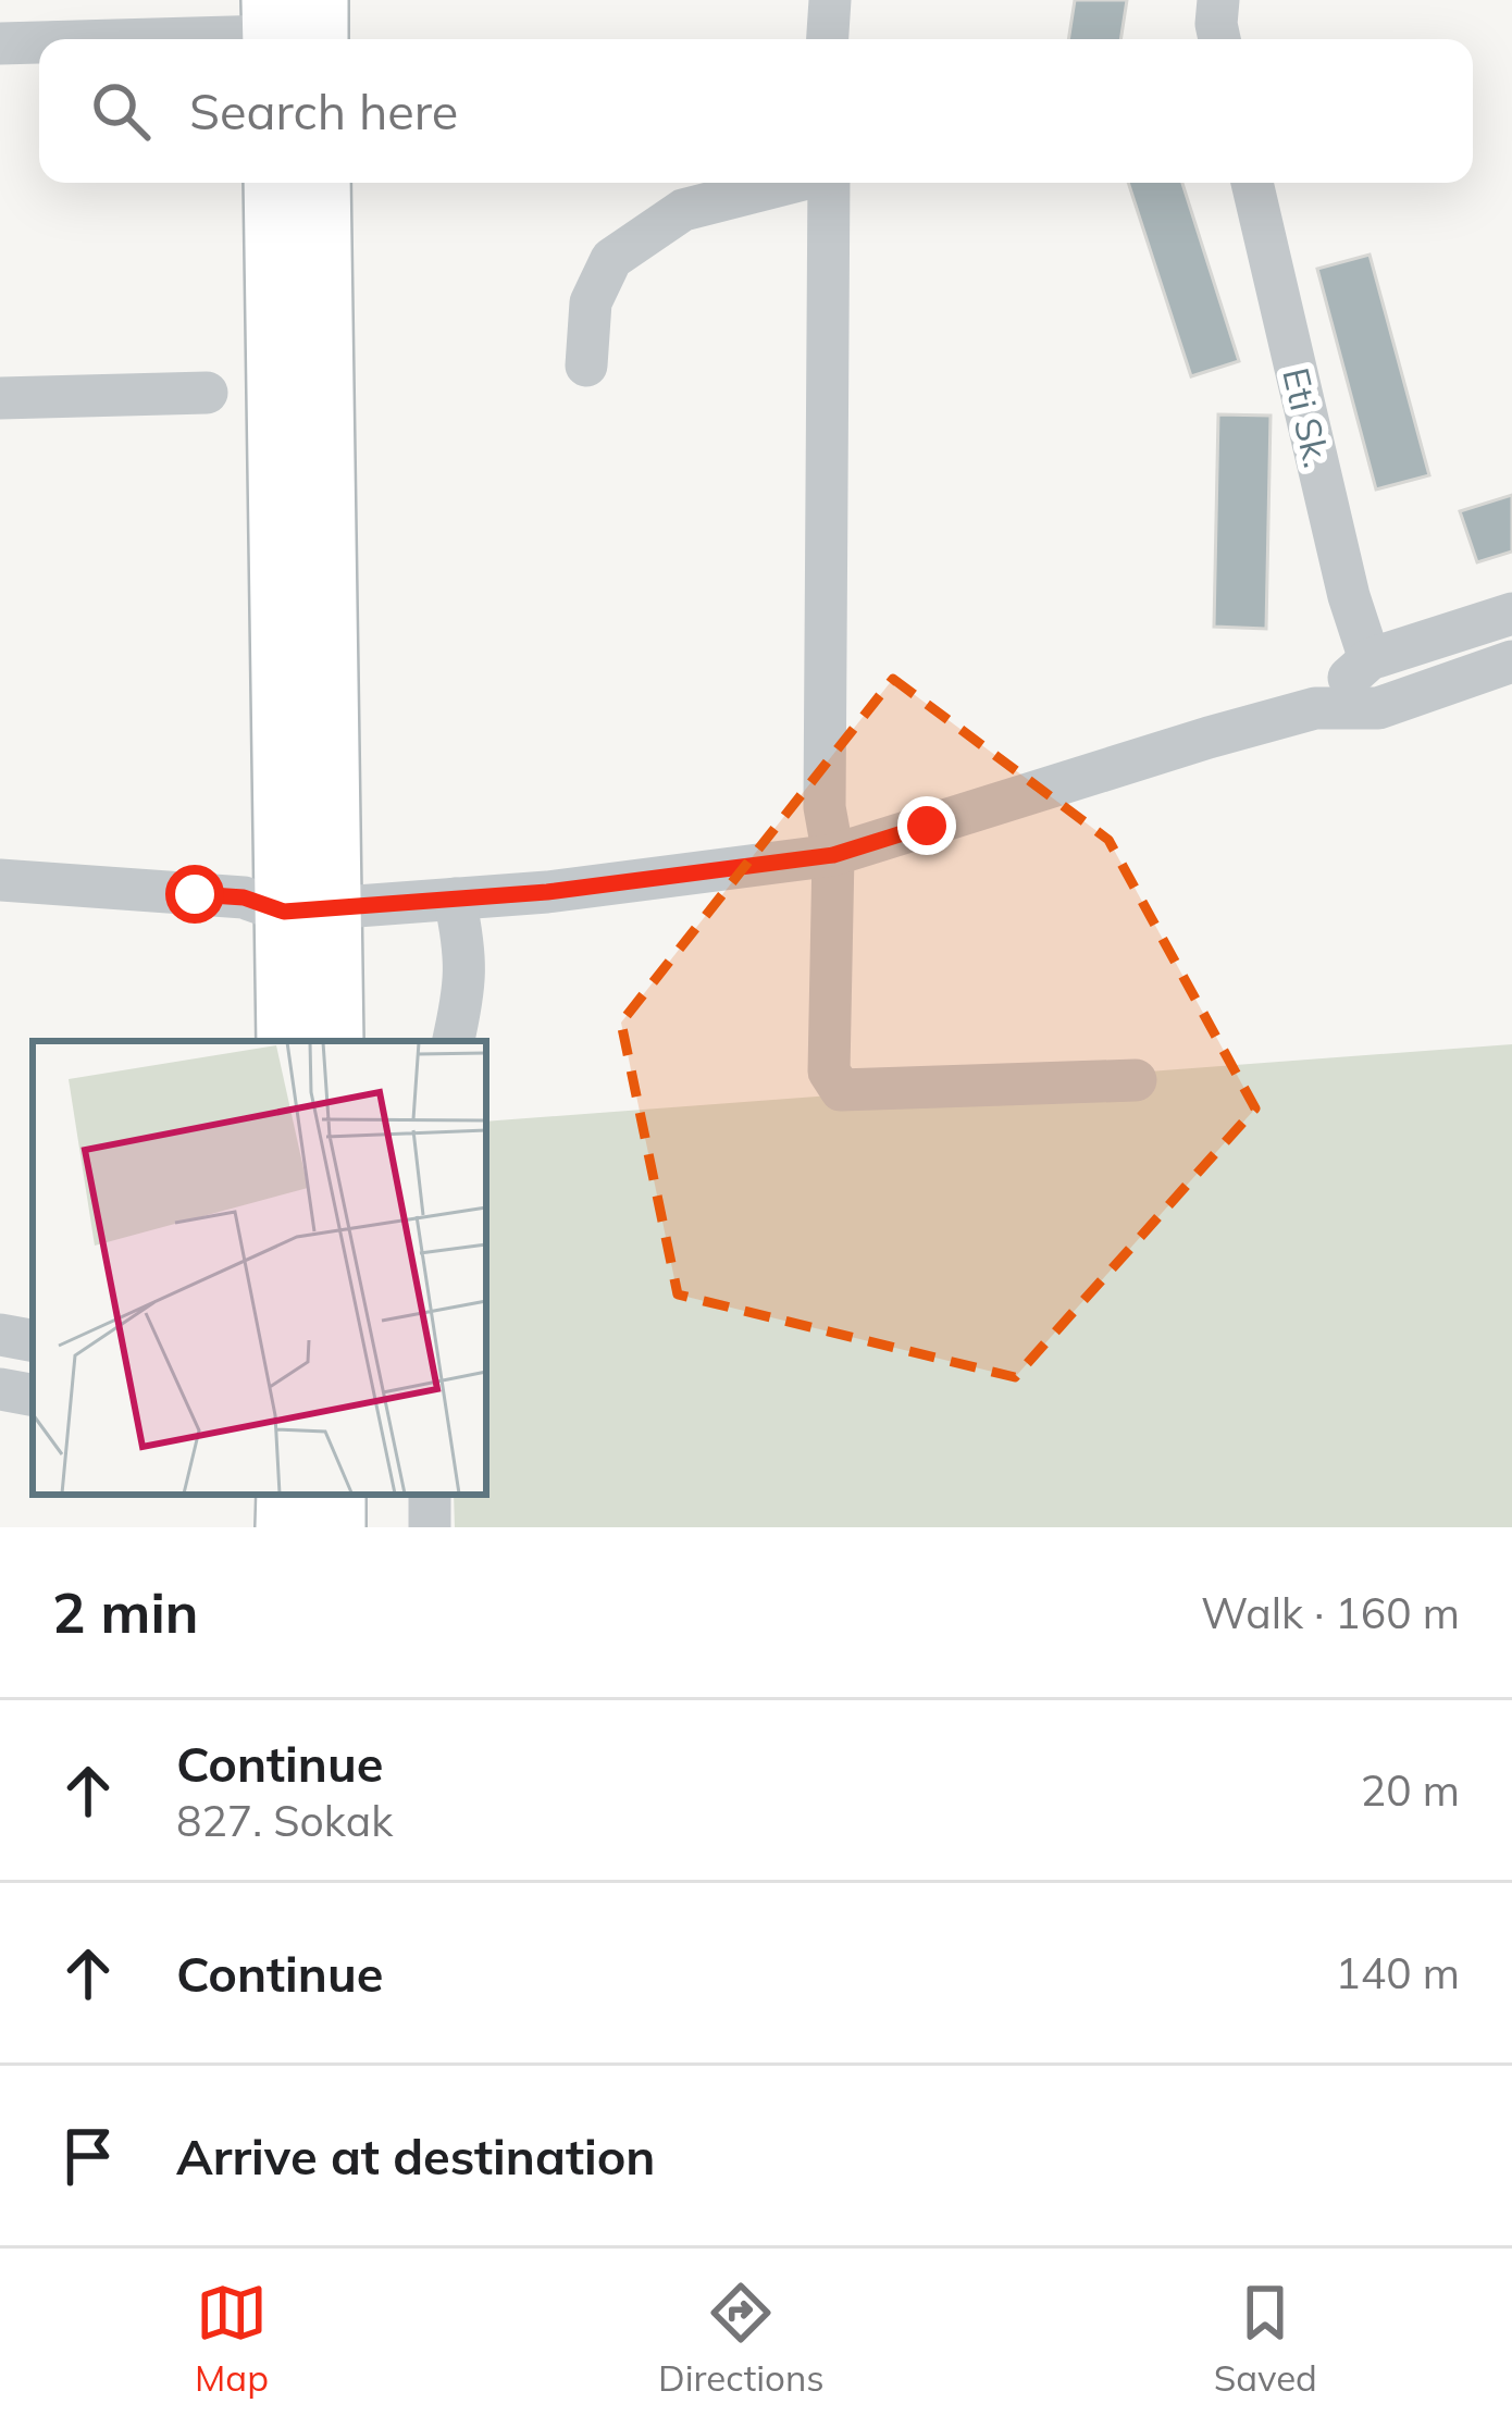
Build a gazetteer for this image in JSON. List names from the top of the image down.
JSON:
{
  "streets": {
    "street": ["Eti Sk."]
  },
  "page": {
    "search": "Search here",
    "heading": ["2 min", "Walk · 160 m"],
    "list": [
      ["Continue", "827. Sokak", "20 m"],
      ["Continue", "140 m"],
      "Arrive at destination"
    ],
    "nav": ["Map", "Directions", "Saved"]
  }
}
